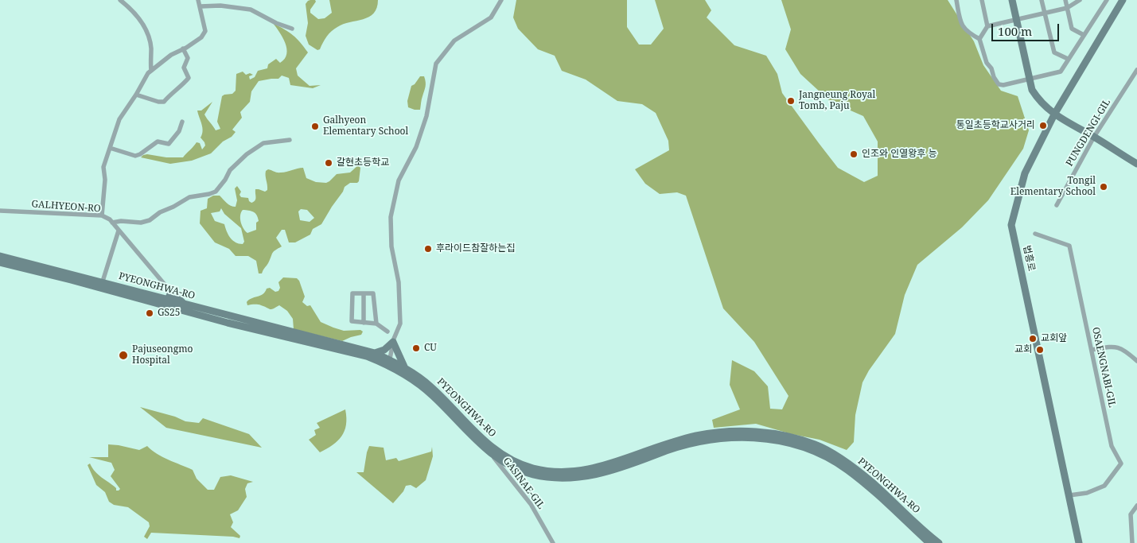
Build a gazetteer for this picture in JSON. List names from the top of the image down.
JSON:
{
  "streets": {
    "main road": ["법흥로", "PYEONGHWA-RO"],
    "street": [
      "PUNGDENGI-GIL",
      "GALHYEON-RO",
      "OSAENGNABI-GIL",
      "GASINAE-GIL"
    ]
  },
  "crossings": [
    ["법흥로", "OSAENGNABI-GIL"],
    ["PYEONGHWA-RO", "GASINAE-GIL"]
  ],
  "places": [
    "Jangneung Royal Tomb, Paju",
    "통일초등학교사거리",
    "Galhyeon Elementary School",
    "인조와 인열왕후 능",
    "갈현초등학교",
    "Tongil Elementary School",
    "후라이드참잘하는집",
    "GS25",
    "교회앞",
    "CU",
    "교회",
    "Pajuseongmo Hospital"
  ],
  "scale_bar": "100 m"
}
